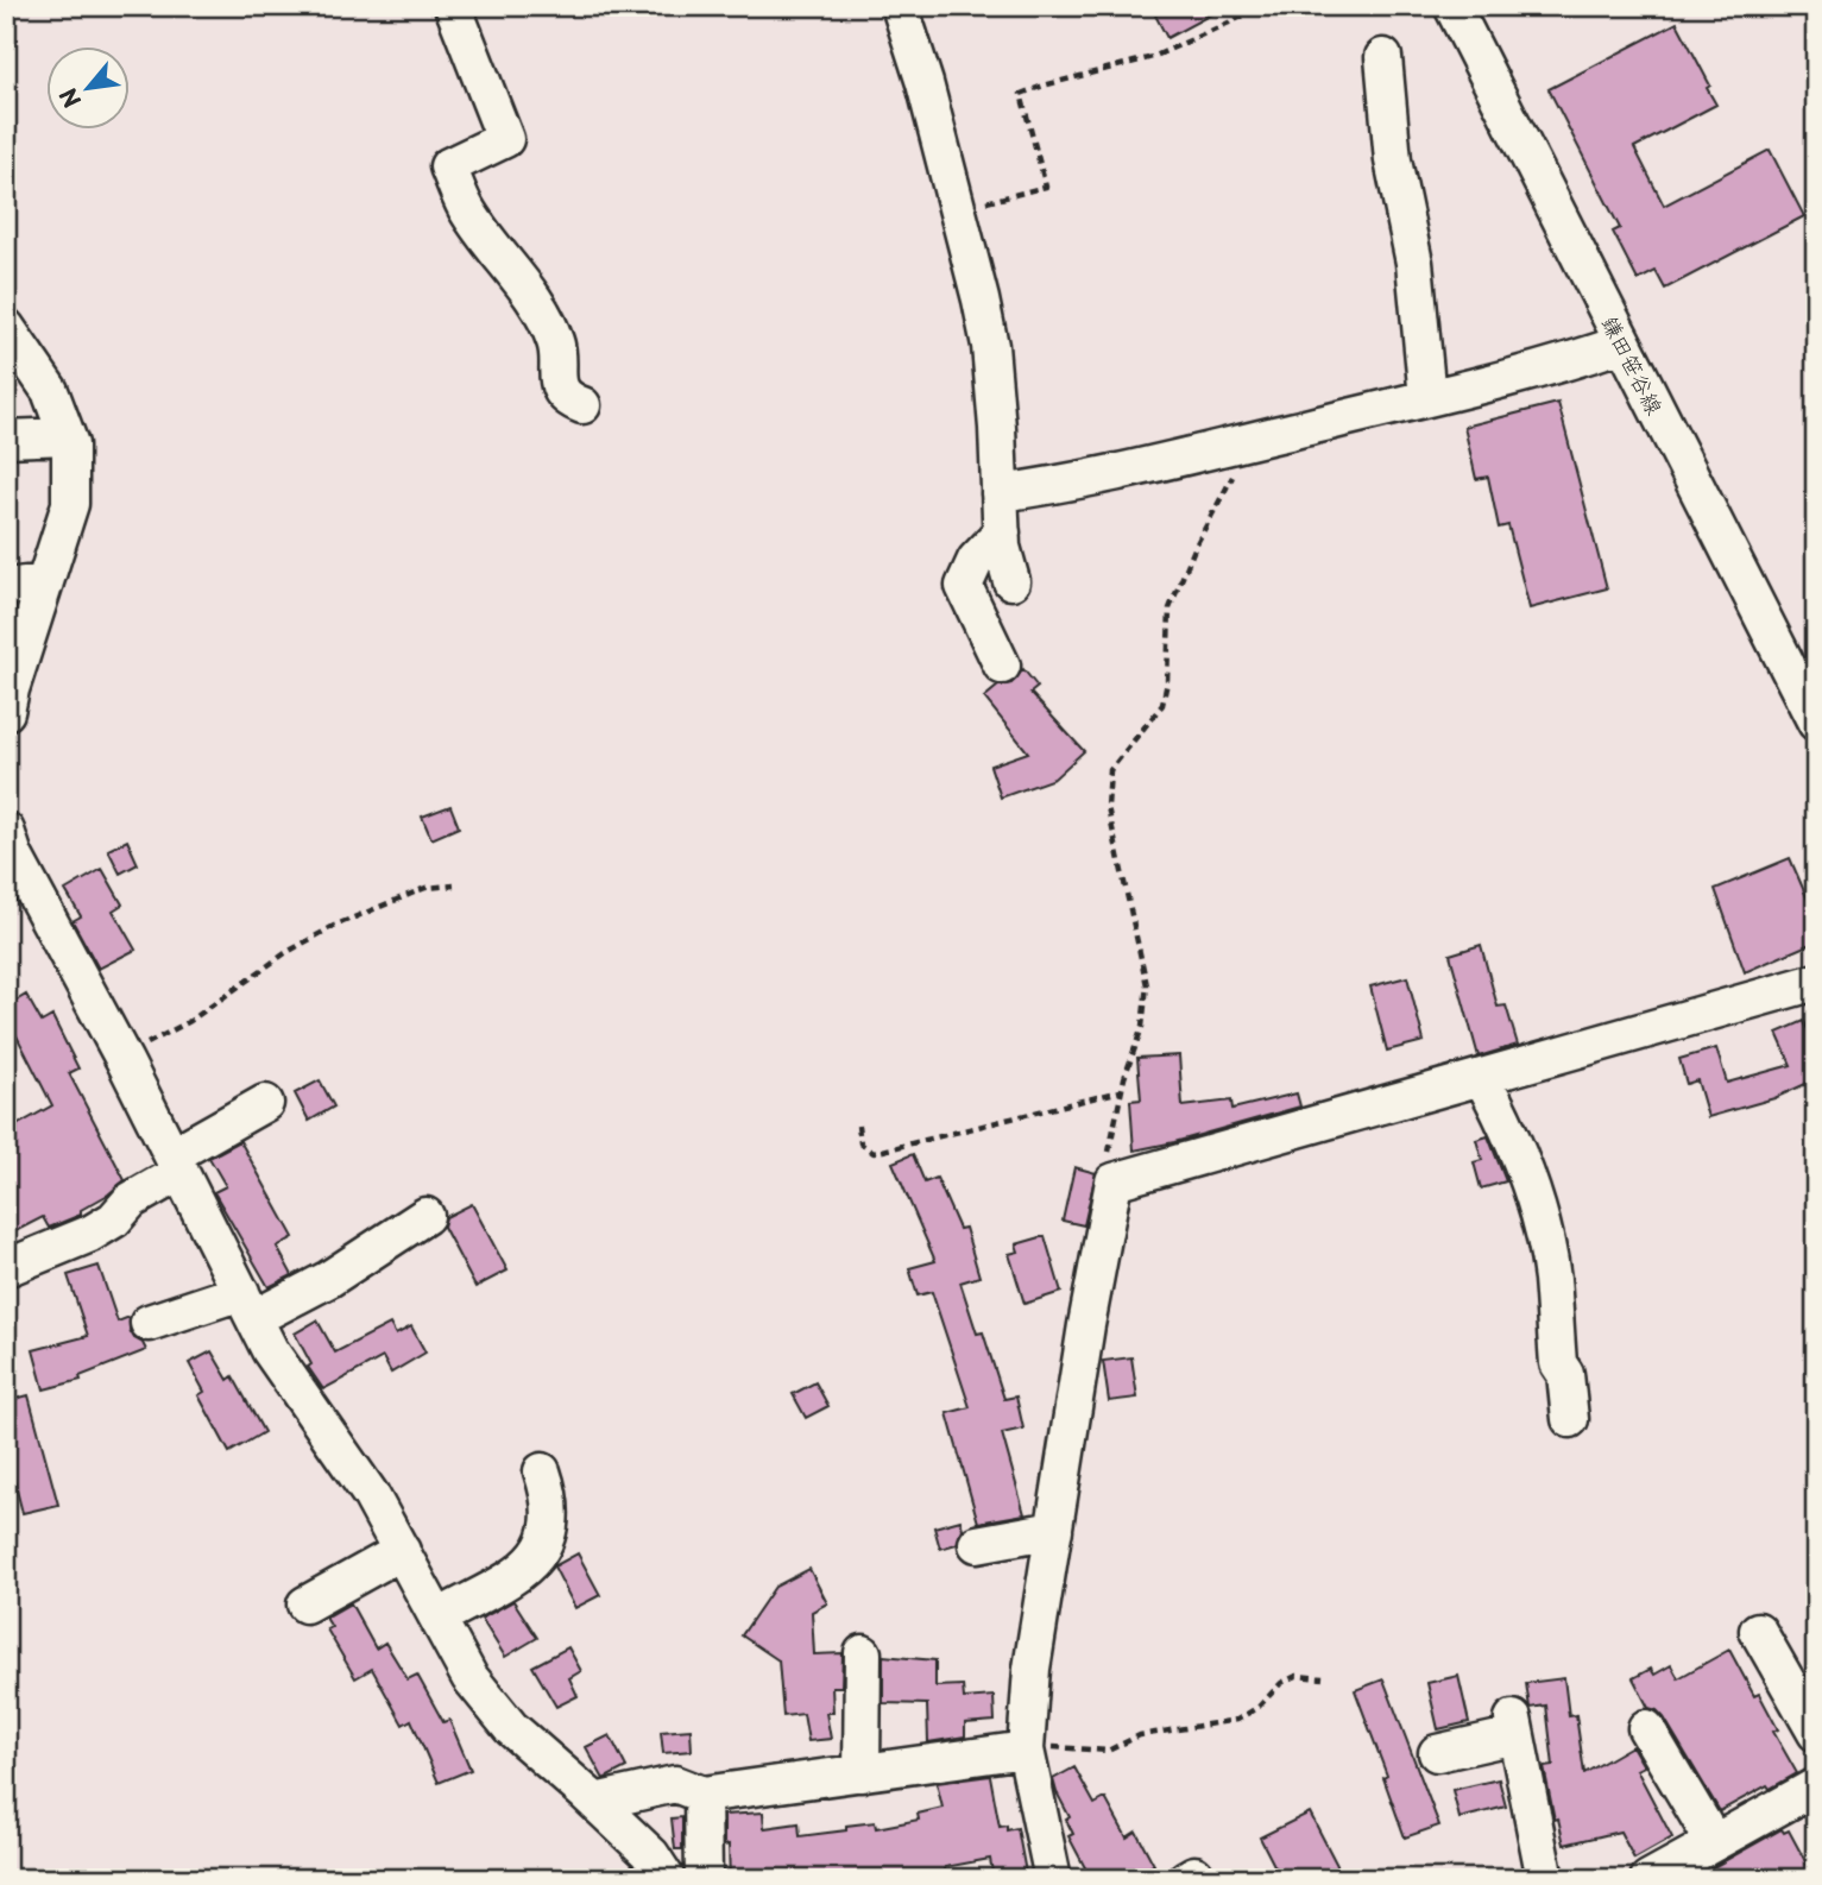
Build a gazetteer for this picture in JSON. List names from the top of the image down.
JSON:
{
  "streets": {
    "street": ["鎌田笹谷線"]
  },
  "north": "bottom left"
}
